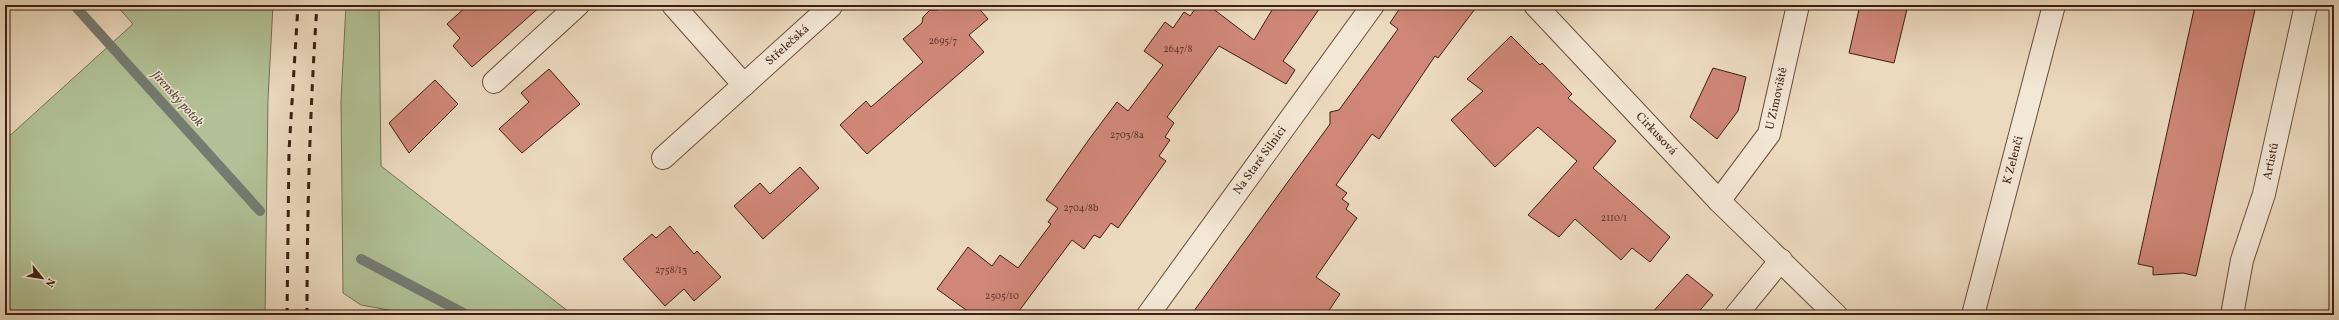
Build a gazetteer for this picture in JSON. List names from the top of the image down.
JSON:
{
  "streets": {
    "street": [
      "Střelečská",
      "U Zimoviště",
      "Cirkusová",
      "Na Staré Silnici",
      "K Zelenči",
      "Artistů"
    ]
  },
  "crossings": [
    ["U Zimoviště", "Cirkusová"]
  ],
  "water": ["Jirenský potok"],
  "house_numbers": [
    "2695/7",
    "2647/8",
    "2703/8a",
    "2704/8b",
    "2110/1",
    "2758/13",
    "2505/10"
  ],
  "north": "bottom right"
}
